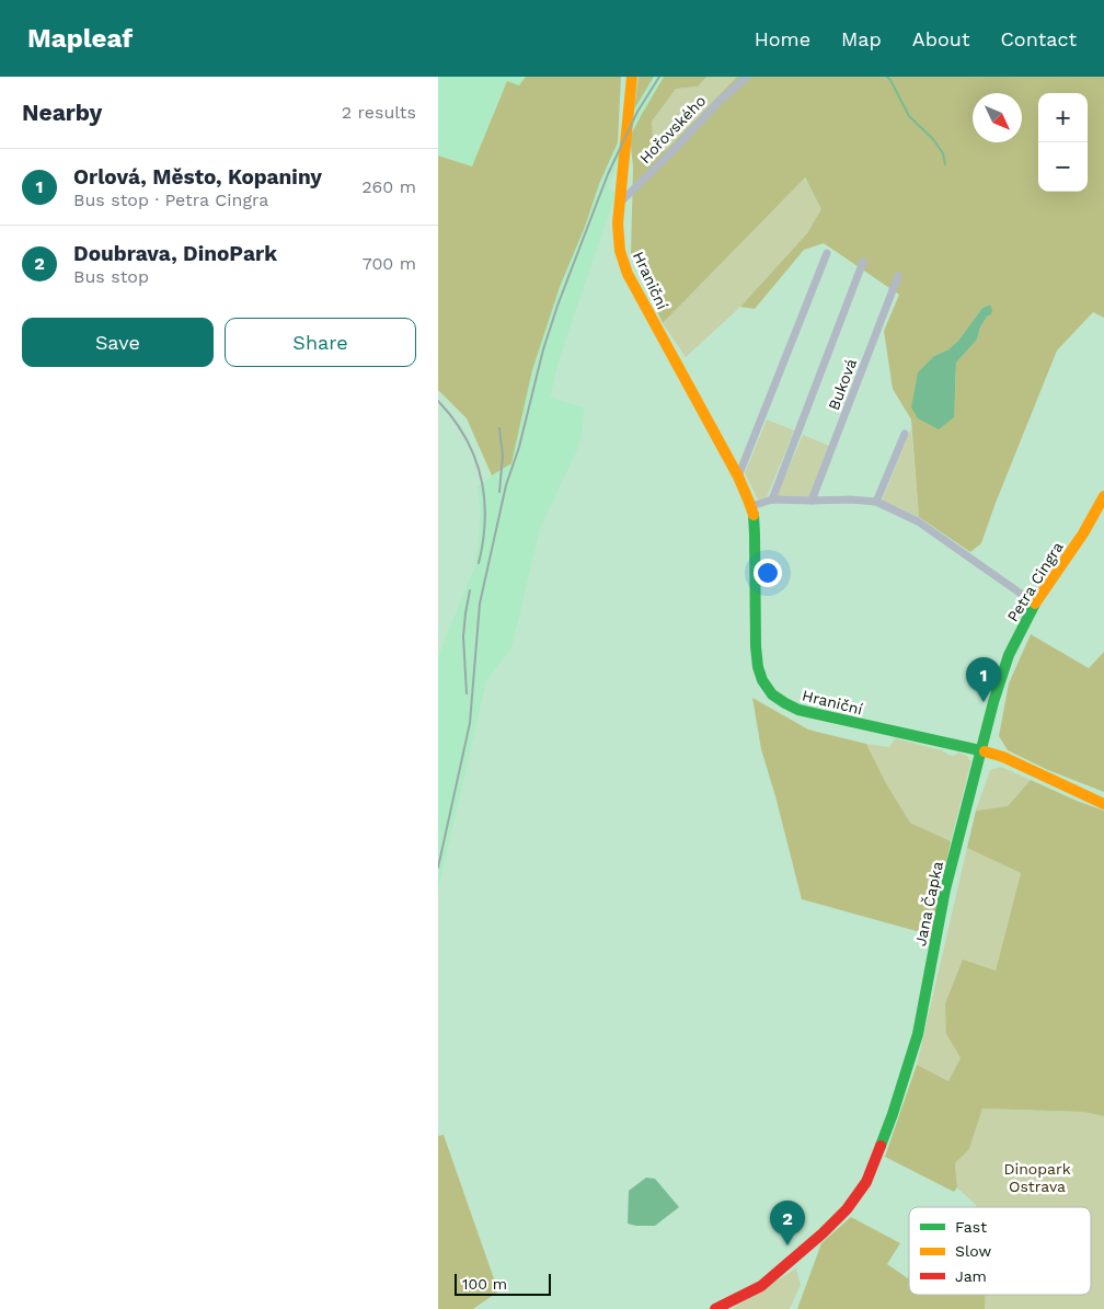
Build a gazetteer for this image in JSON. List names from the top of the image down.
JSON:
{
  "streets": {
    "main road": ["Hraniční", "Petra Cingra", "Jana Čapka"],
    "street": ["Hořovského", "Buková"]
  },
  "crossings": [
    ["Hořovského", "Hraniční"],
    ["Hraniční", "Petra Cingra"],
    ["Hraniční", "Jana Čapka"],
    ["Petra Cingra", "Jana Čapka"]
  ],
  "parks": ["Dinopark Ostrava"],
  "legend": ["Fast", "Slow", "Jam"],
  "scale_bar": "100 m",
  "north": "bottom right",
  "page": {
    "header": "Mapleaf",
    "nav": [
      "Home",
      "Map",
      "About",
      "Contact"
    ],
    "heading": ["Nearby", "2 results"],
    "map_buttons": ["+", "−"],
    "list": [
      {
        "mark": "1",
        "name": "Orlová, Město, Kopaniny",
        "note": "Bus stop · Petra Cingra",
        "value": "260 m"
      },
      {
        "mark": "2",
        "name": "Doubrava, DinoPark",
        "note": "Bus stop",
        "value": "700 m"
      }
    ],
    "buttons": ["Save", "Share"],
    "pins": ["1", "2"],
    "scale": "100 m"
  }
}
